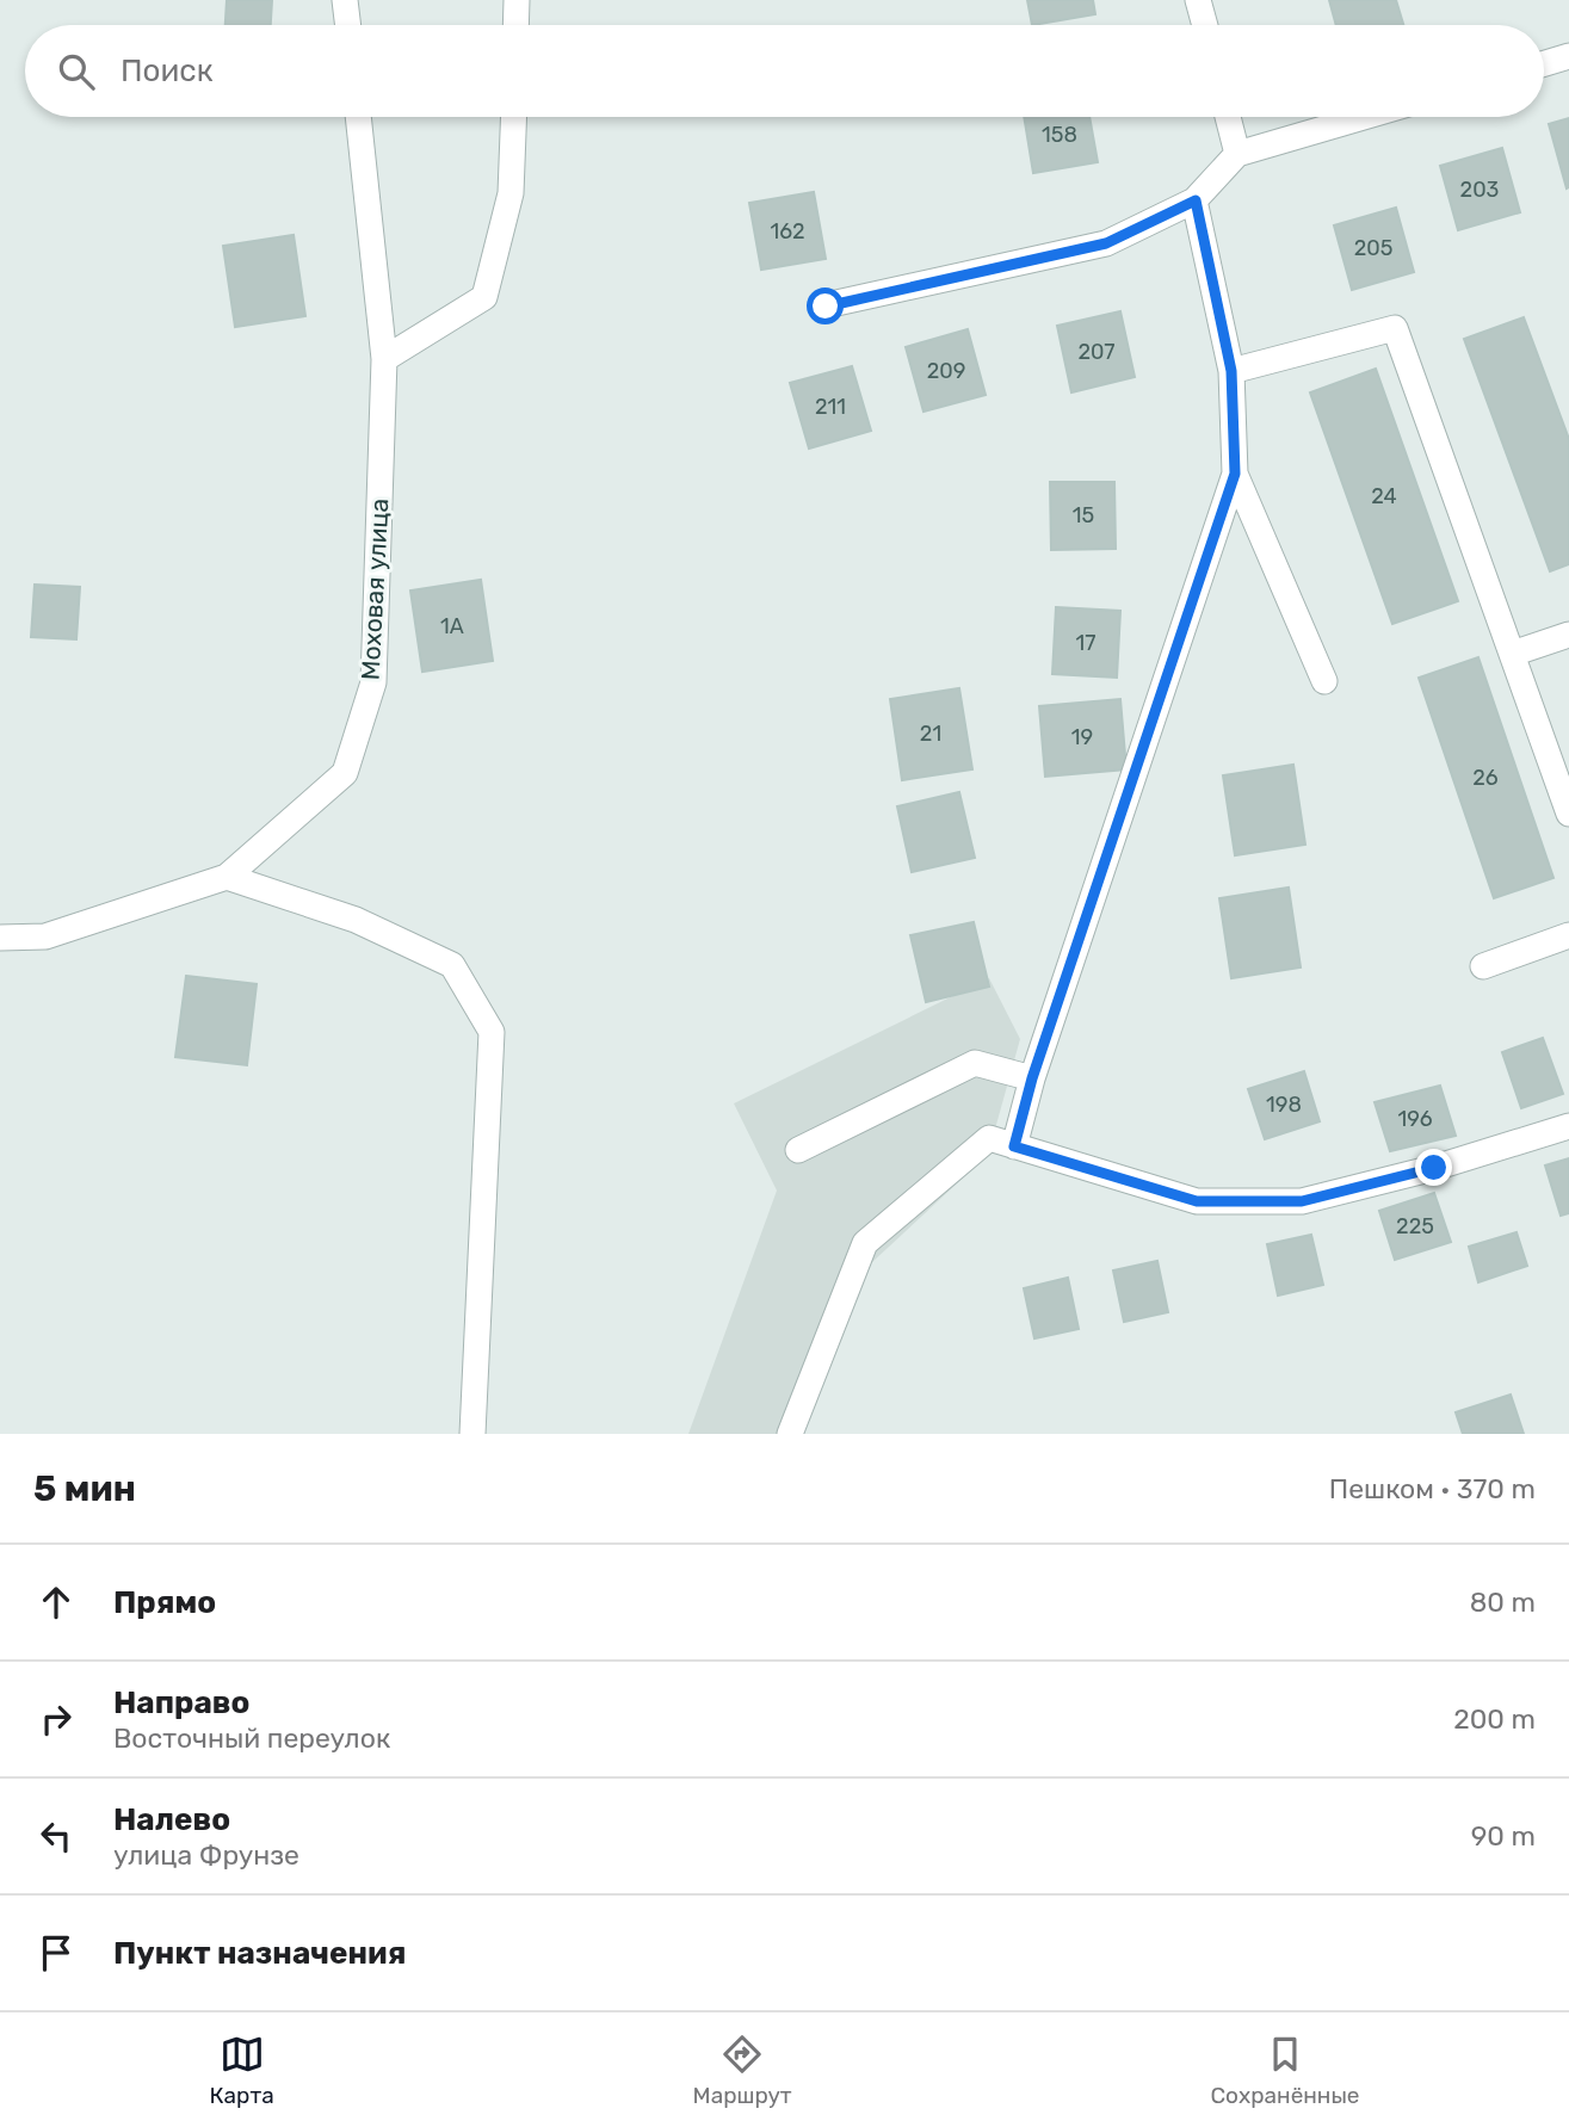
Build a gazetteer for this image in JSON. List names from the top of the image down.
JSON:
{
  "streets": {
    "street": ["Моховая улица"]
  },
  "house_numbers": [
    "158",
    "203",
    "162",
    "205",
    "207",
    "209",
    "211",
    "24",
    "15",
    "1А",
    "17",
    "21",
    "19",
    "26",
    "198",
    "196",
    "225"
  ],
  "page": {
    "search": "Поиск",
    "heading": ["5 мин", "Пешком · 370 m"],
    "list": [
      ["Прямо", "80 m"],
      ["Направо", "Восточный переулок", "200 m"],
      ["Налево", "улица Фрунзе", "90 m"],
      "Пункт назначения"
    ],
    "nav": ["Карта", "Маршрут", "Сохранённые"]
  }
}
